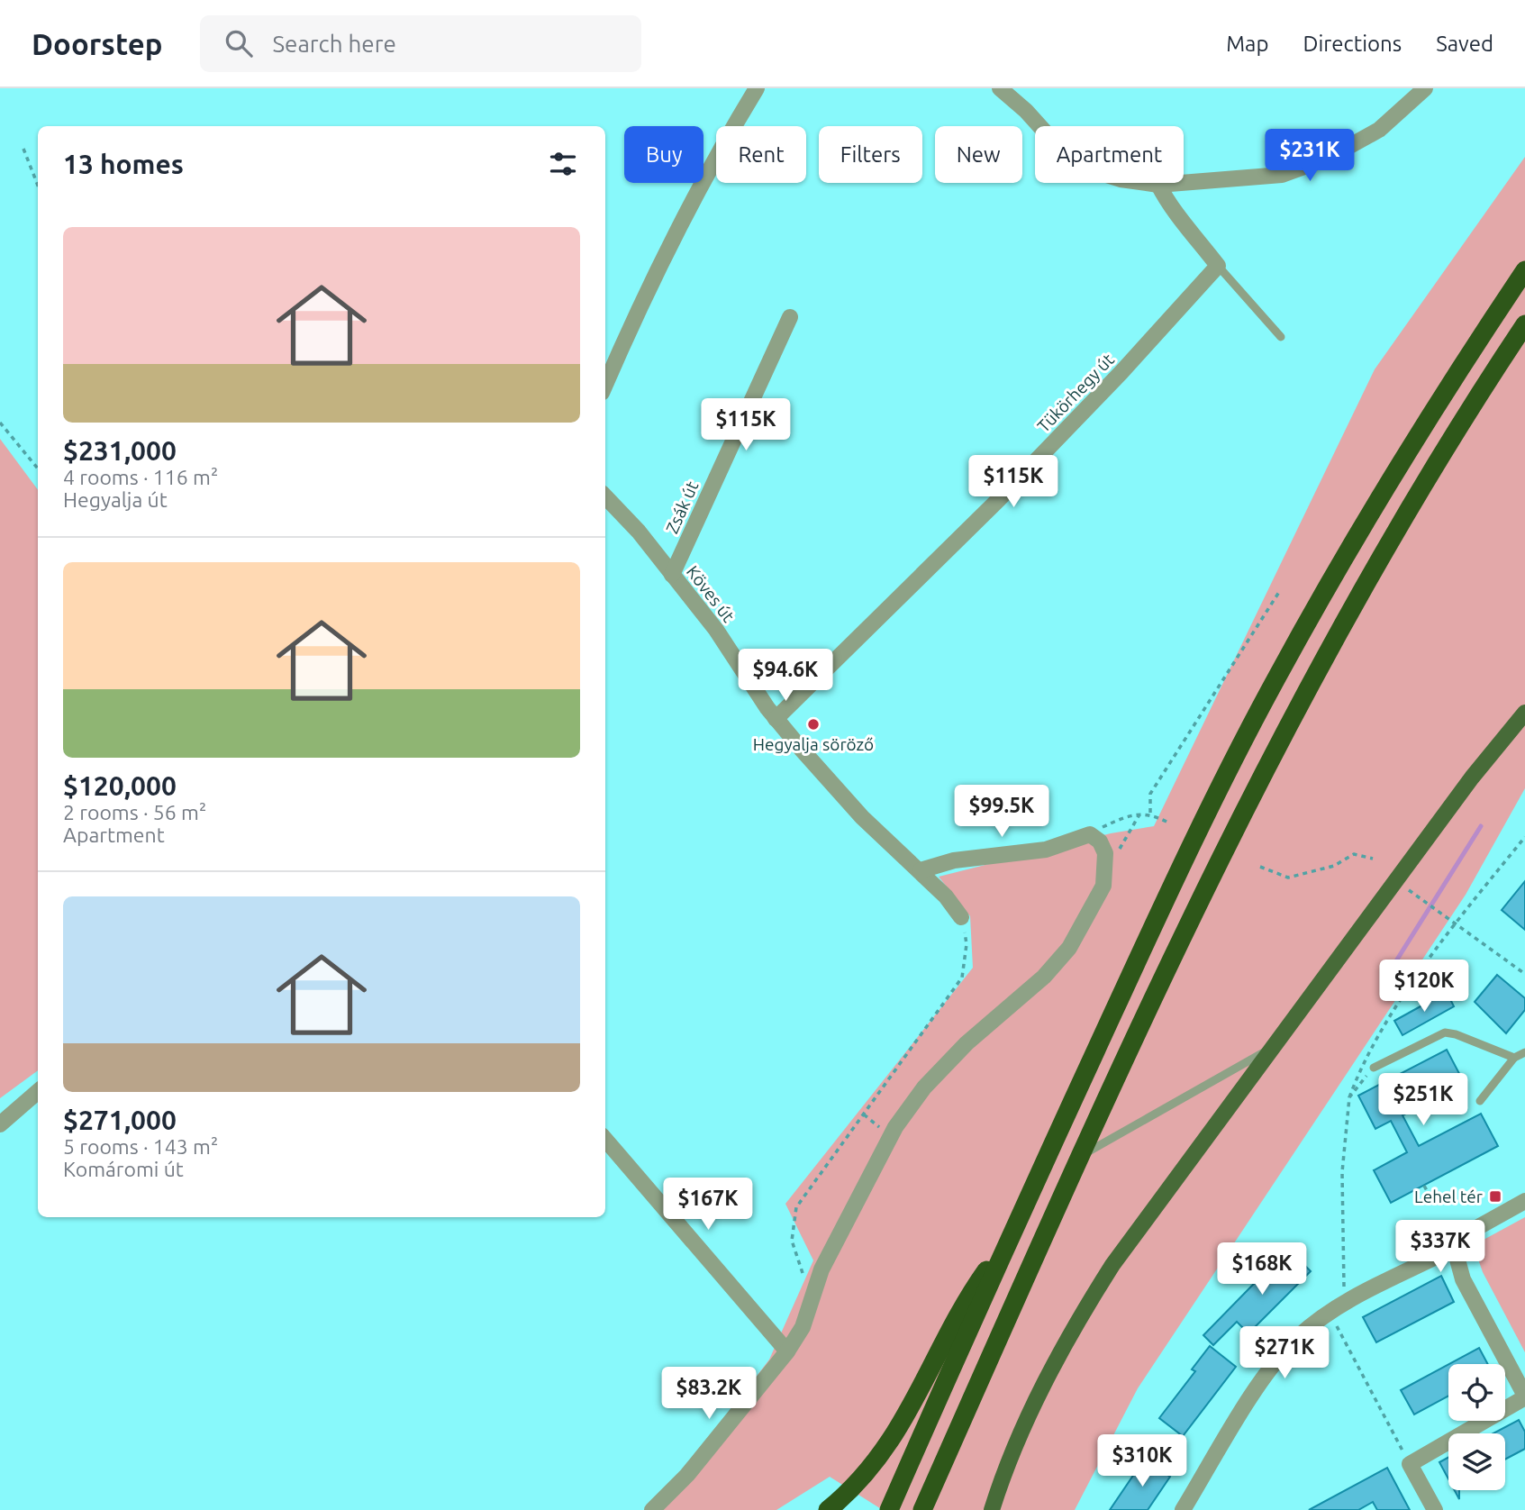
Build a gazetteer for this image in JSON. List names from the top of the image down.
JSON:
{
  "streets": {
    "street": ["Tükörhegy út", "Zsák út", "Köves út"]
  },
  "crossings": [
    ["Tükörhegy út", "Köves út"],
    ["Zsák út", "Köves út"]
  ],
  "places": {
    "other": ["Hegyalja söröző"],
    "transit": ["Lehel tér"]
  },
  "page": {
    "header": "Doorstep",
    "search": "Search here",
    "nav": ["Map", "Directions", "Saved"],
    "chip": [
      "Buy",
      "Rent",
      "Filters",
      "New",
      "Apartment"
    ],
    "heading": "13 homes",
    "price": [
      "$231K",
      "$115K",
      "$115K",
      "$94.6K",
      "$99.5K",
      "$120K",
      "$251K",
      "$167K",
      "$337K",
      "$168K",
      "$271K",
      "$83.2K",
      "$310K"
    ],
    "list": [
      {
        "name": "$231,000",
        "note": "4 rooms · 116 m² · Hegyalja út"
      },
      {
        "name": "$120,000",
        "note": "2 rooms · 56 m² · Apartment"
      },
      {
        "name": "$271,000",
        "note": "5 rooms · 143 m² · Komáromi út"
      }
    ]
  }
}
